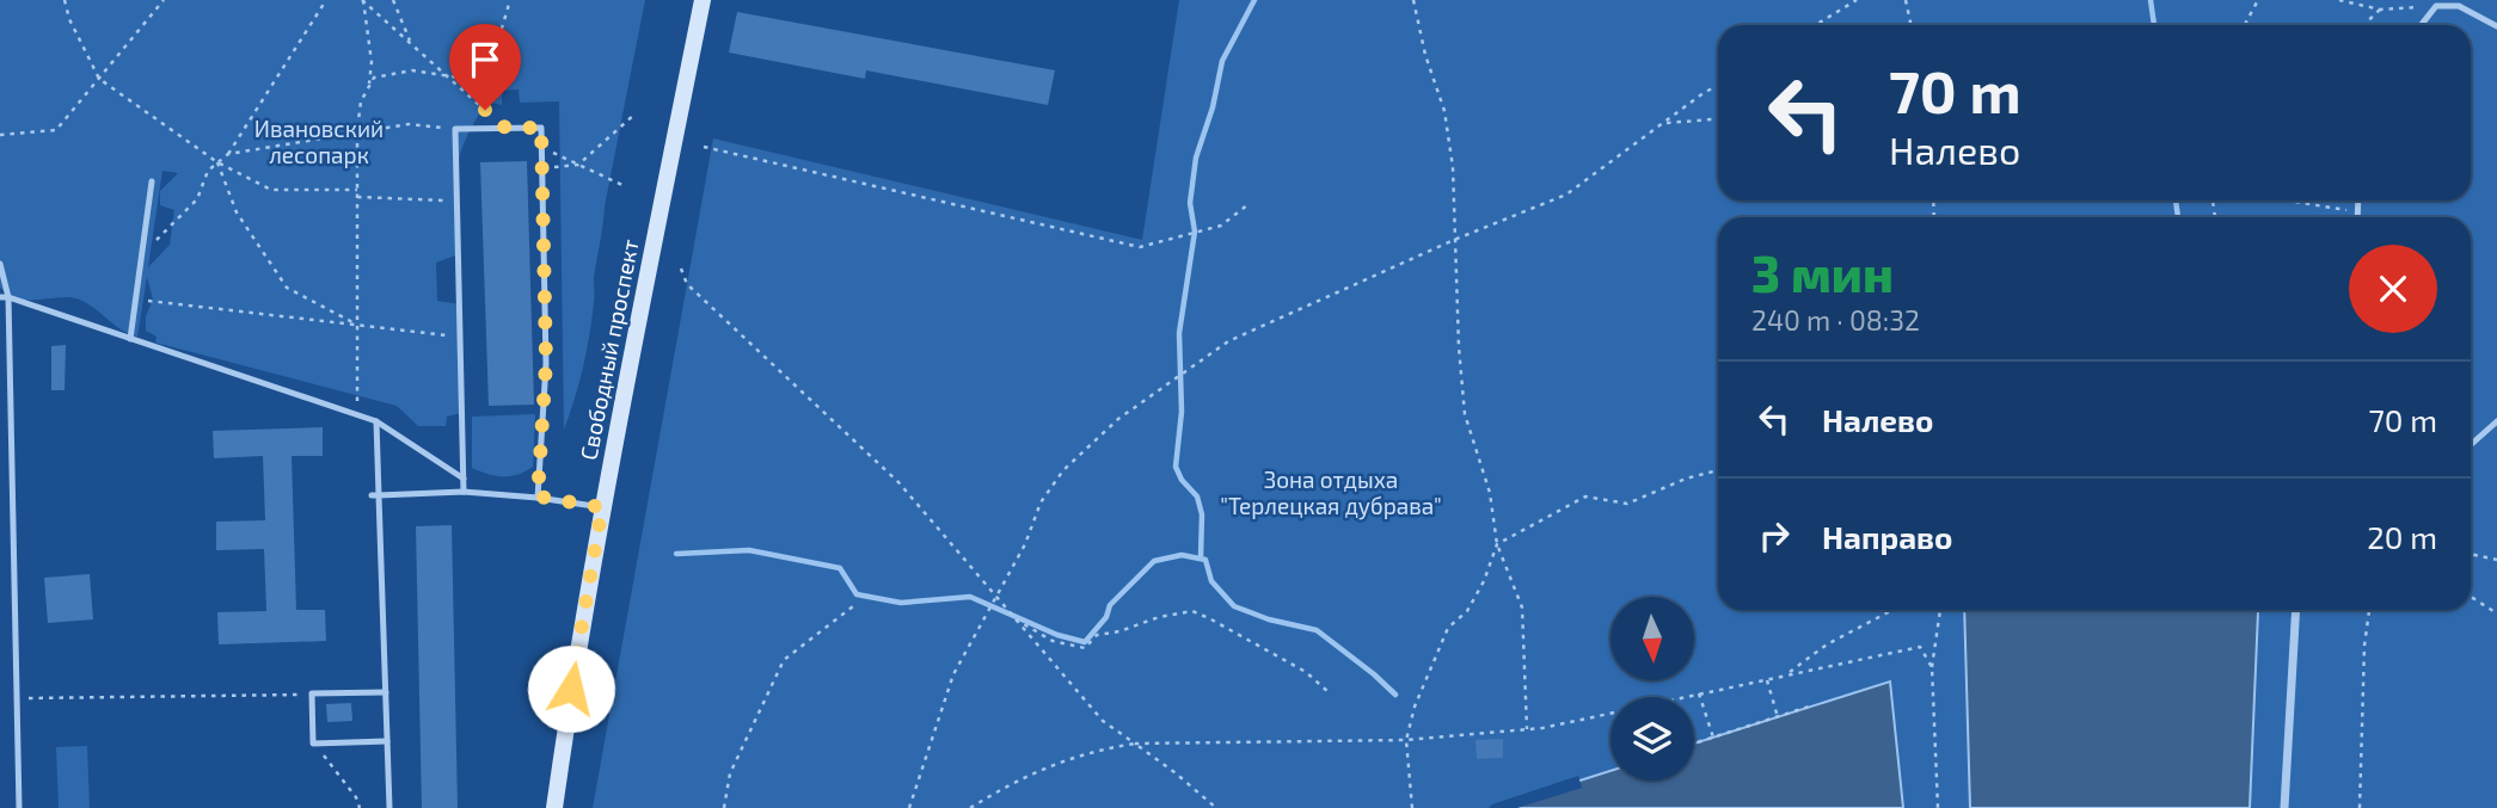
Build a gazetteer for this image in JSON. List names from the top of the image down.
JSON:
{
  "streets": {
    "main road": ["Свободный проспект"]
  },
  "parks": ["Ивановский лесопарк", "Зона отдыха \"Терлецкая дубрава\""],
  "north": "bottom",
  "page": {
    "turn": ["70 m", "Налево"],
    "heading": ["3 мин", "240 m · 08:32"],
    "list": [
      {
        "name": "Налево",
        "value": "70 m"
      },
      {
        "name": "Направо",
        "value": "20 m"
      }
    ]
  }
}
